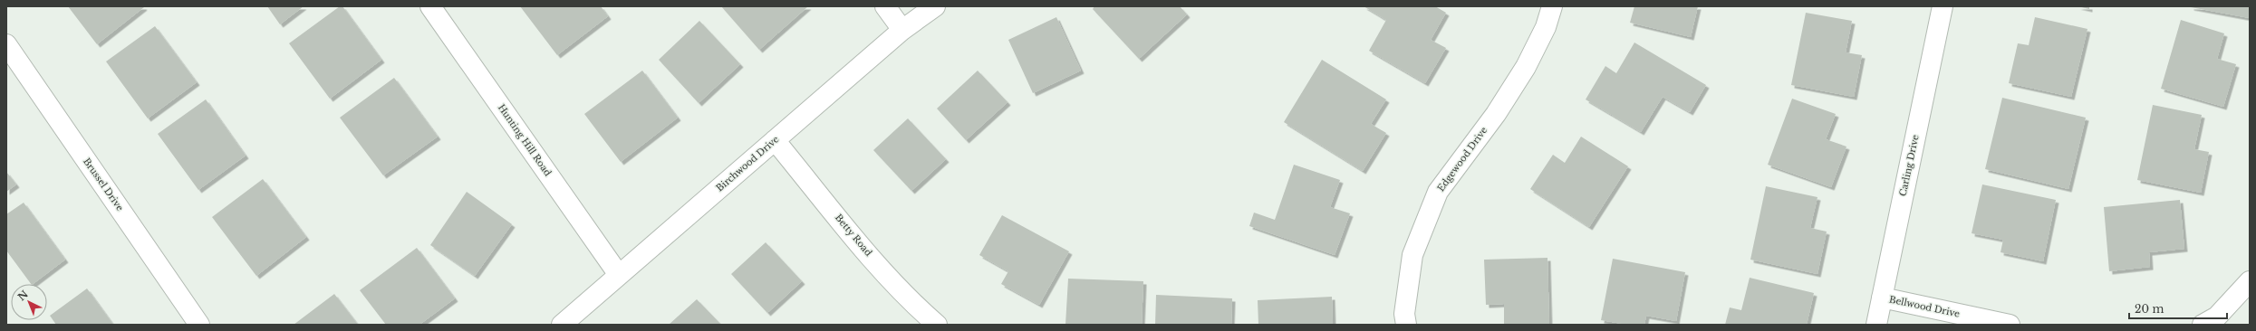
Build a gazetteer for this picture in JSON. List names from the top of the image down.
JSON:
{
  "streets": {
    "street": [
      "Hunting Hill Road",
      "Edgewood Drive",
      "Birchwood Drive",
      "Carling Drive",
      "Brussel Drive",
      "Betty Road",
      "Bellwood Drive"
    ]
  },
  "crossings": [
    ["Hunting Hill Road", "Birchwood Drive"],
    ["Birchwood Drive", "Betty Road"],
    ["Carling Drive", "Bellwood Drive"]
  ],
  "scale_bar": "20 m",
  "north": "top left"
}
